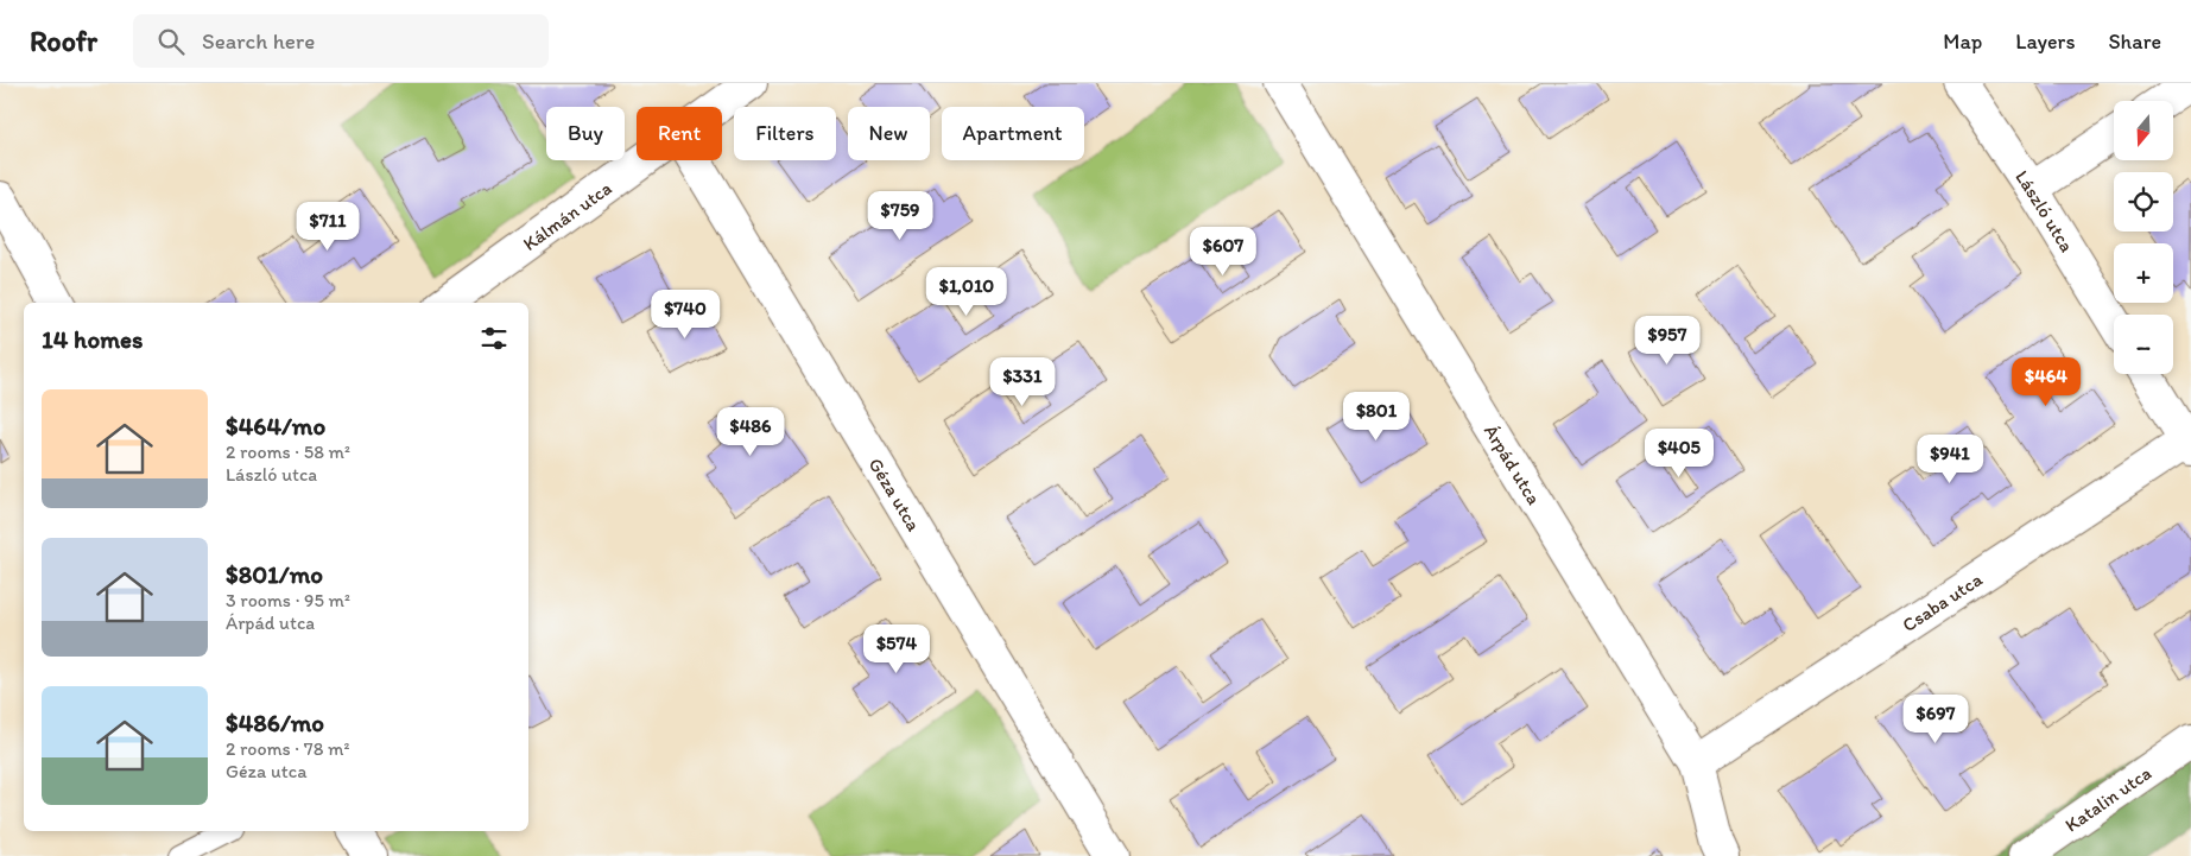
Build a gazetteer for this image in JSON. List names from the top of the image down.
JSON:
{
  "streets": {
    "street": [
      "László utca",
      "Kálmán utca",
      "Árpád utca",
      "Géza utca",
      "Csaba utca",
      "Katalin utca"
    ]
  },
  "crossings": [
    ["Árpád utca", "Csaba utca"]
  ],
  "north": "bottom",
  "page": {
    "header": "Roofr",
    "search": "Search here",
    "nav": ["Map", "Layers", "Share"],
    "map_buttons": ["+", "−"],
    "chip": [
      "Buy",
      "Rent",
      "Filters",
      "New",
      "Apartment"
    ],
    "price": [
      "$759",
      "$711",
      "$607",
      "$1,010",
      "$740",
      "$957",
      "$331",
      "$464",
      "$801",
      "$486",
      "$405",
      "$941",
      "$574",
      "$697"
    ],
    "heading": "14 homes",
    "list": [
      {
        "name": "$464/mo",
        "note": "2 rooms · 58 m² · László utca"
      },
      {
        "name": "$801/mo",
        "note": "3 rooms · 95 m² · Árpád utca"
      },
      {
        "name": "$486/mo",
        "note": "2 rooms · 78 m² · Géza utca"
      }
    ]
  }
}
